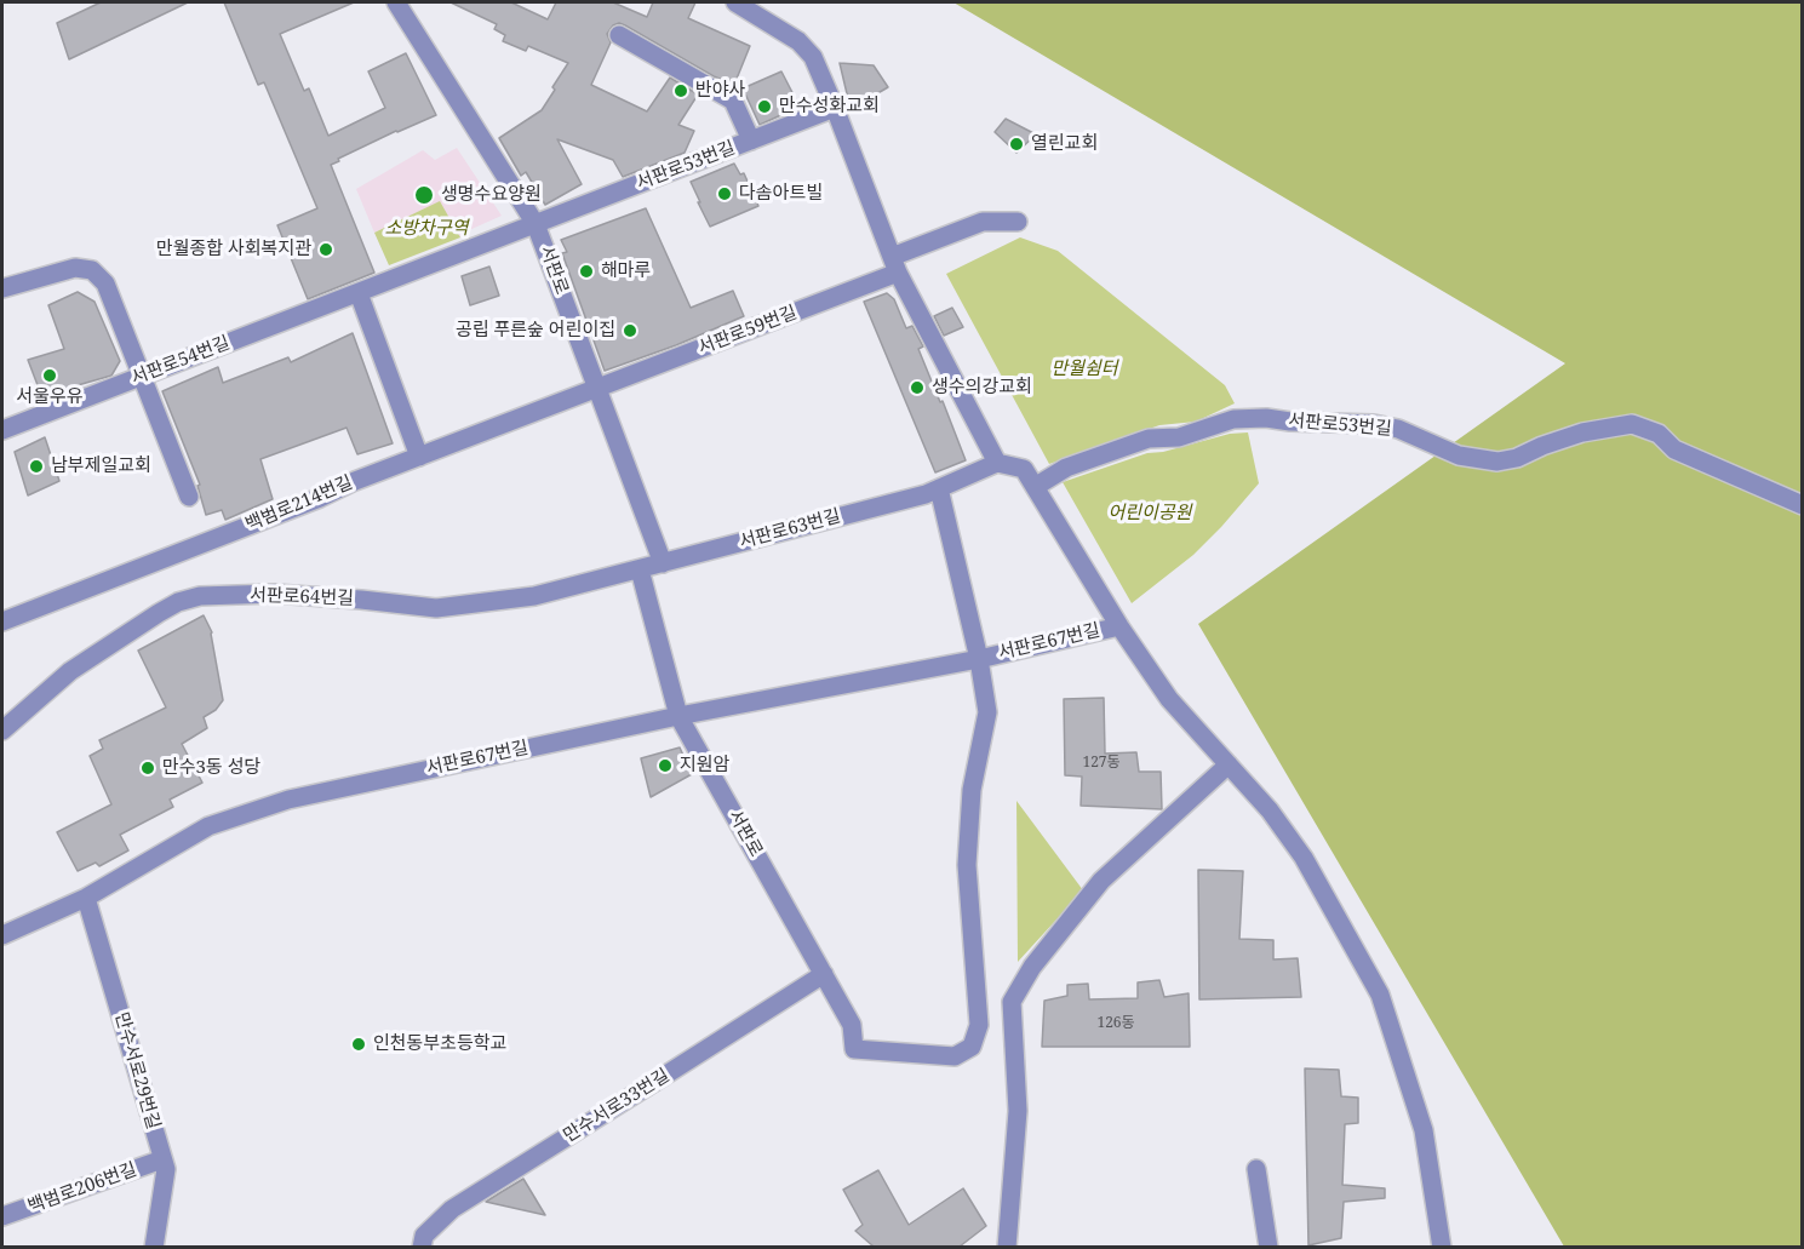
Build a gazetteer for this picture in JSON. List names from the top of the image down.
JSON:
{
  "streets": {
    "street": [
      "서판로53번길",
      "서판로",
      "서판로59번길",
      "서판로54번길",
      "백범로214번길",
      "서판로63번길",
      "서판로64번길",
      "서판로67번길",
      "만수서로29번길",
      "만수서로33번길",
      "백범로206번길"
    ]
  },
  "crossings": [
    ["서판로53번길", "서판로"],
    ["서판로53번길", "서판로54번길"],
    ["서판로", "서판로59번길"],
    ["서판로", "서판로54번길"],
    ["서판로", "백범로214번길"],
    ["서판로", "서판로63번길"],
    ["서판로", "서판로64번길"],
    ["서판로", "서판로67번길"],
    ["서판로", "만수서로33번길"],
    ["서판로59번길", "백범로214번길"],
    ["서판로63번길", "서판로64번길"],
    ["서판로67번길", "만수서로29번길"],
    ["만수서로29번길", "백범로206번길"]
  ],
  "parks": ["소방차구역", "만월쉼터", "어린이공원"],
  "places": [
    "반야사",
    "만수성화교회",
    "열린교회",
    "다솜아트빌",
    "생명수요양원",
    "만월종합 사회복지관",
    "해마루",
    "공립 푸른숲 어린이집",
    "서울우유",
    "생수의강교회",
    "남부제일교회",
    "지원암",
    "만수3동 성당",
    "인천동부초등학교"
  ],
  "house_numbers": ["127동", "126동"]
}
